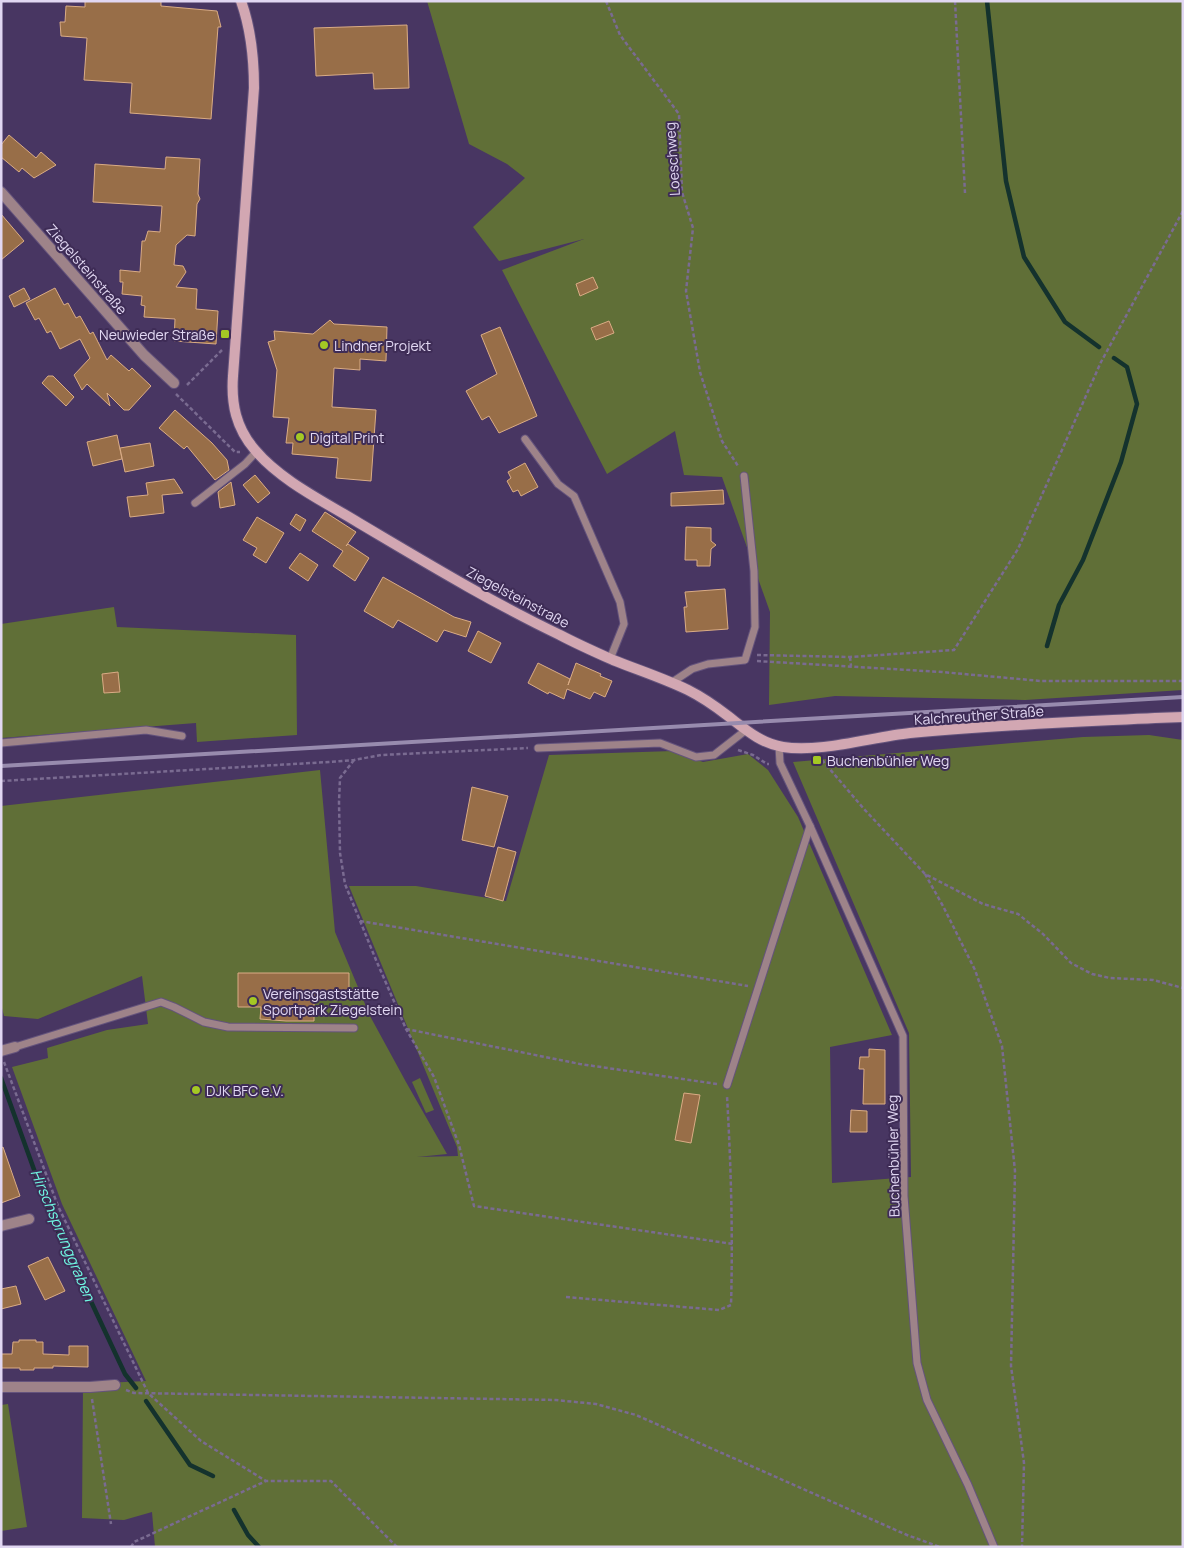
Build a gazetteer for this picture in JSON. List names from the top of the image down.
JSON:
{
  "streets": {
    "street": ["Ziegelsteinstraße", "Kalchreuther Straße"],
    "lane": ["Buchenbühler Weg"],
    "path": ["Loeschweg"]
  },
  "crossings": [
    ["Ziegelsteinstraße", "Kalchreuther Straße"],
    ["Ziegelsteinstraße", "Buchenbühler Weg"],
    ["Kalchreuther Straße", "Buchenbühler Weg"]
  ],
  "water": ["Hirschsprunggraben"],
  "places": {
    "transit": ["Neuwieder Straße", "Buchenbühler Weg"],
    "other": [
      "Lindner Projekt",
      "Digital Print",
      "Vereinsgaststätte Sportpark Ziegelstein",
      "DJK BFC e.V."
    ]
  }
}
